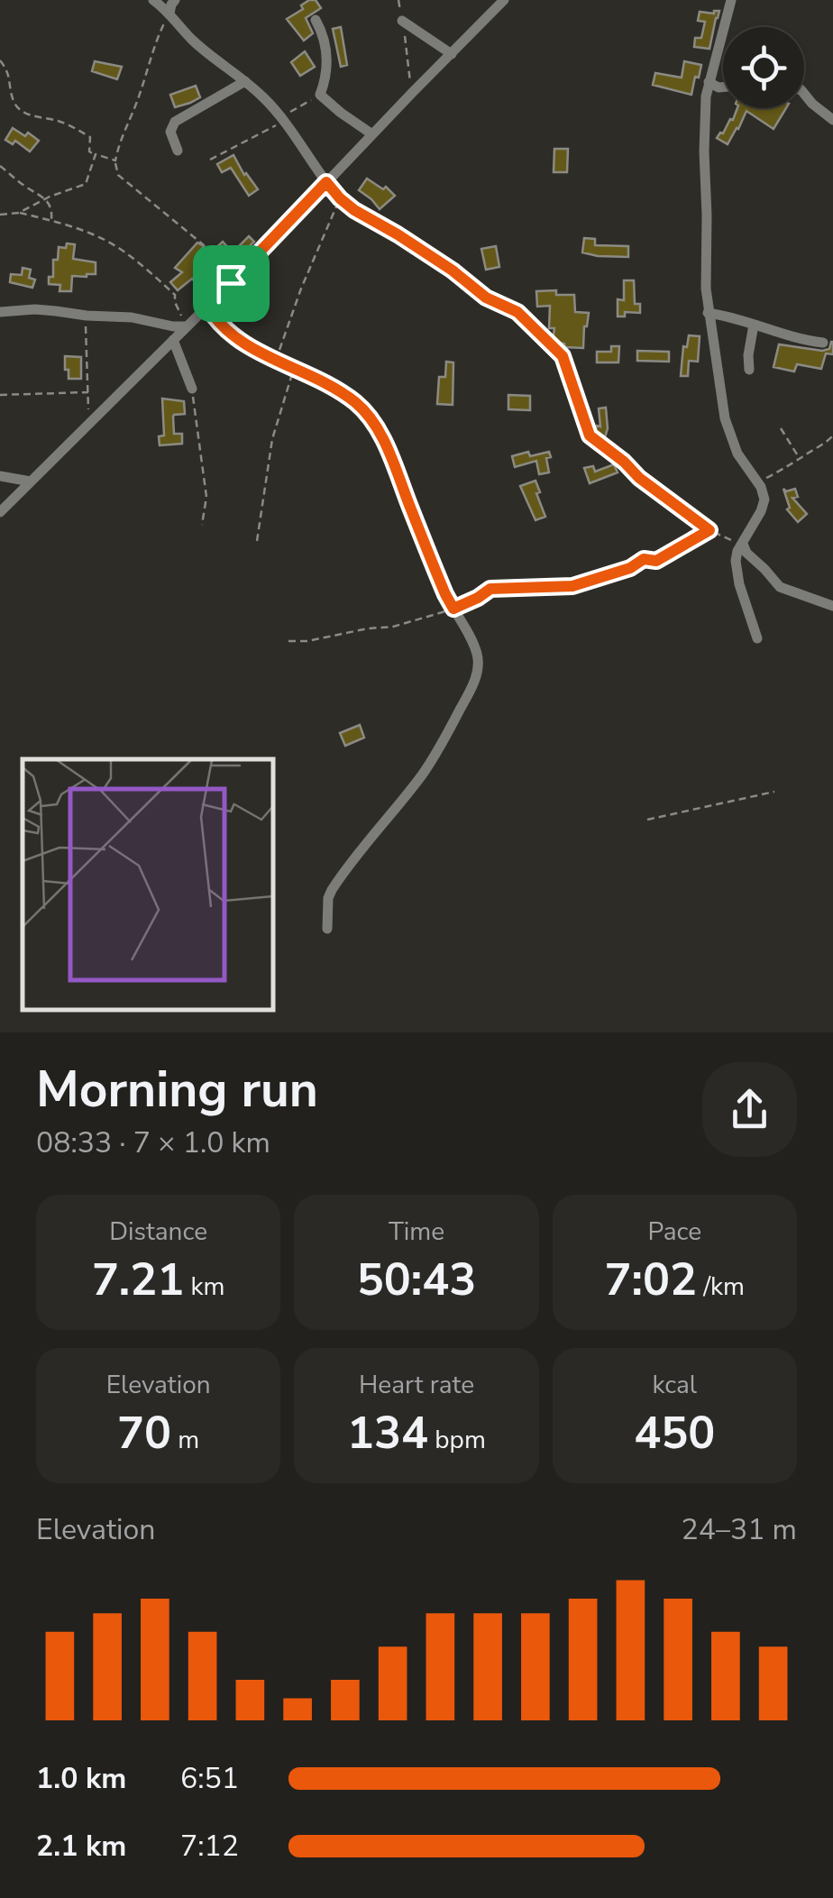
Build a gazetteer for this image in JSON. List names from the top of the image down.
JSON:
{
  "page": {
    "heading": ["Morning run", "08:33 · 7 × 1.0 km"],
    "stats": [
      ["Distance", "7.21 km"],
      ["Time", "50:43"],
      ["Pace", "7:02 /km"],
      ["Elevation", "70 m"],
      ["Heart rate", "134 bpm"],
      ["kcal", "450"]
    ],
    "chart": ["Elevation", "24–31 m"],
    "list": [
      {
        "name": "1.0 km",
        "note": "6:51"
      },
      {
        "name": "2.1 km",
        "note": "7:12"
      }
    ]
  }
}
